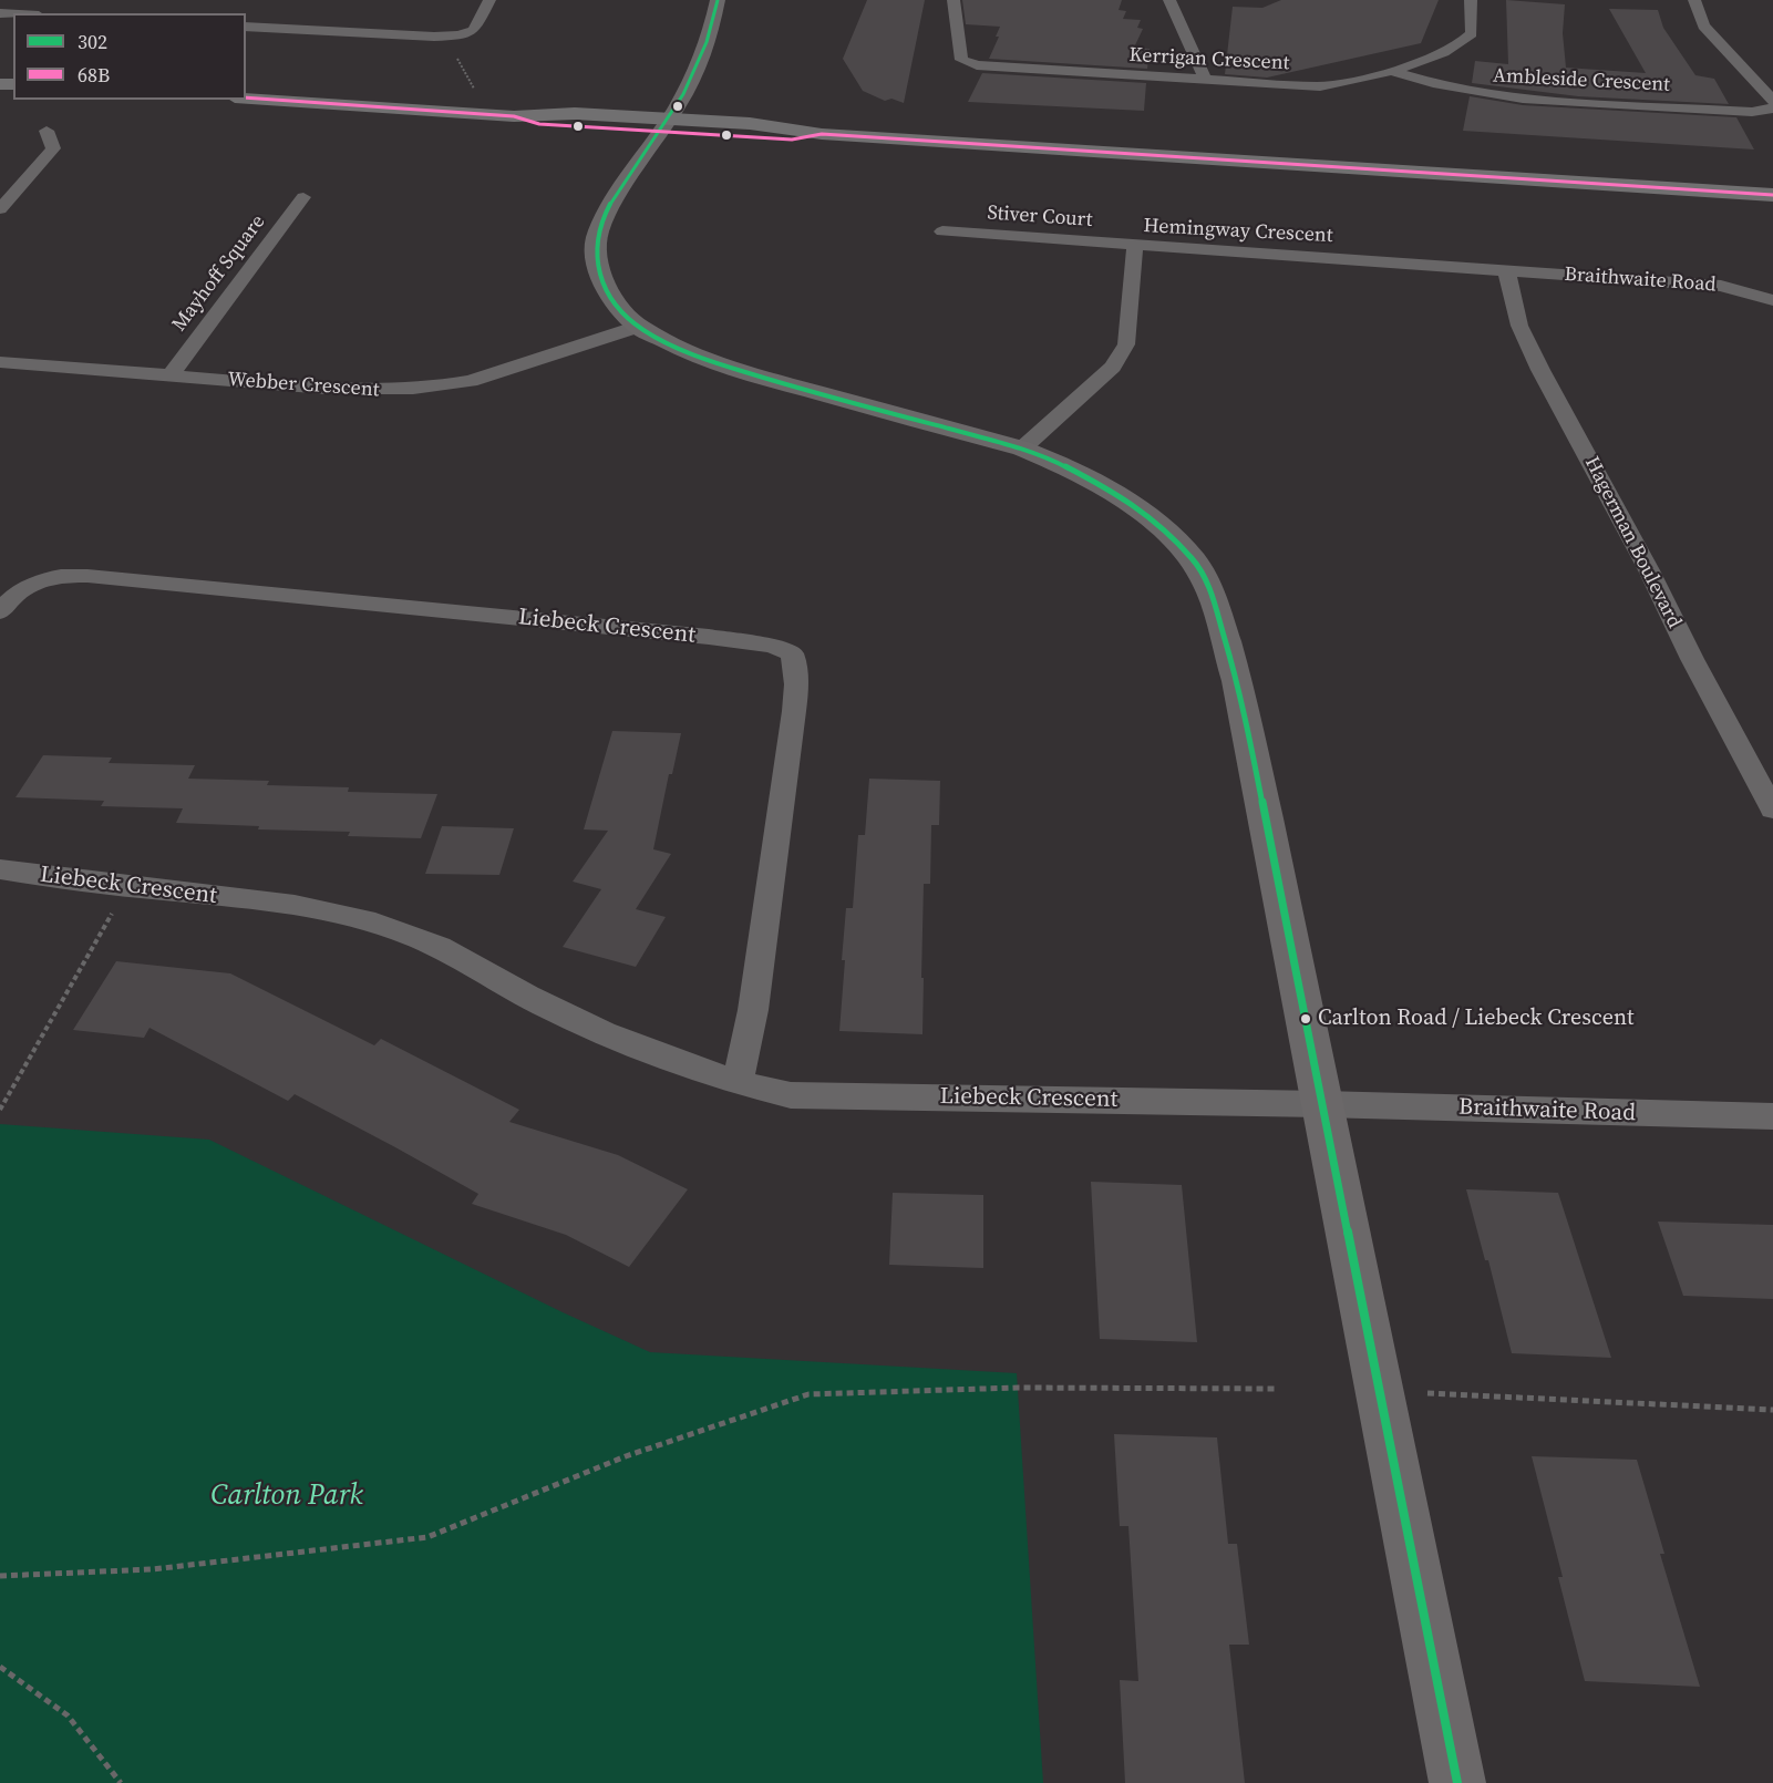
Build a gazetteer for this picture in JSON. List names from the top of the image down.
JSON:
{
  "streets": {
    "street": [
      "Kerrigan Crescent",
      "Ambleside Crescent",
      "Stiver Court",
      "Hemingway Crescent",
      "Mayhoff Square",
      "Braithwaite Road",
      "Webber Crescent",
      "Hagerman Boulevard",
      "Liebeck Crescent"
    ]
  },
  "crossings": [
    ["Kerrigan Crescent", "Ambleside Crescent"],
    ["Stiver Court", "Hemingway Crescent"],
    ["Hemingway Crescent", "Braithwaite Road"],
    ["Hemingway Crescent", "Hagerman Boulevard"],
    ["Mayhoff Square", "Webber Crescent"],
    ["Braithwaite Road", "Hagerman Boulevard"],
    ["Braithwaite Road", "Liebeck Crescent"]
  ],
  "parks": ["Carlton Park"],
  "places": ["Carlton Road / Liebeck Crescent"],
  "lines": ["transit line 302", "transit line 68B"],
  "legend": ["302", "68B"]
}
